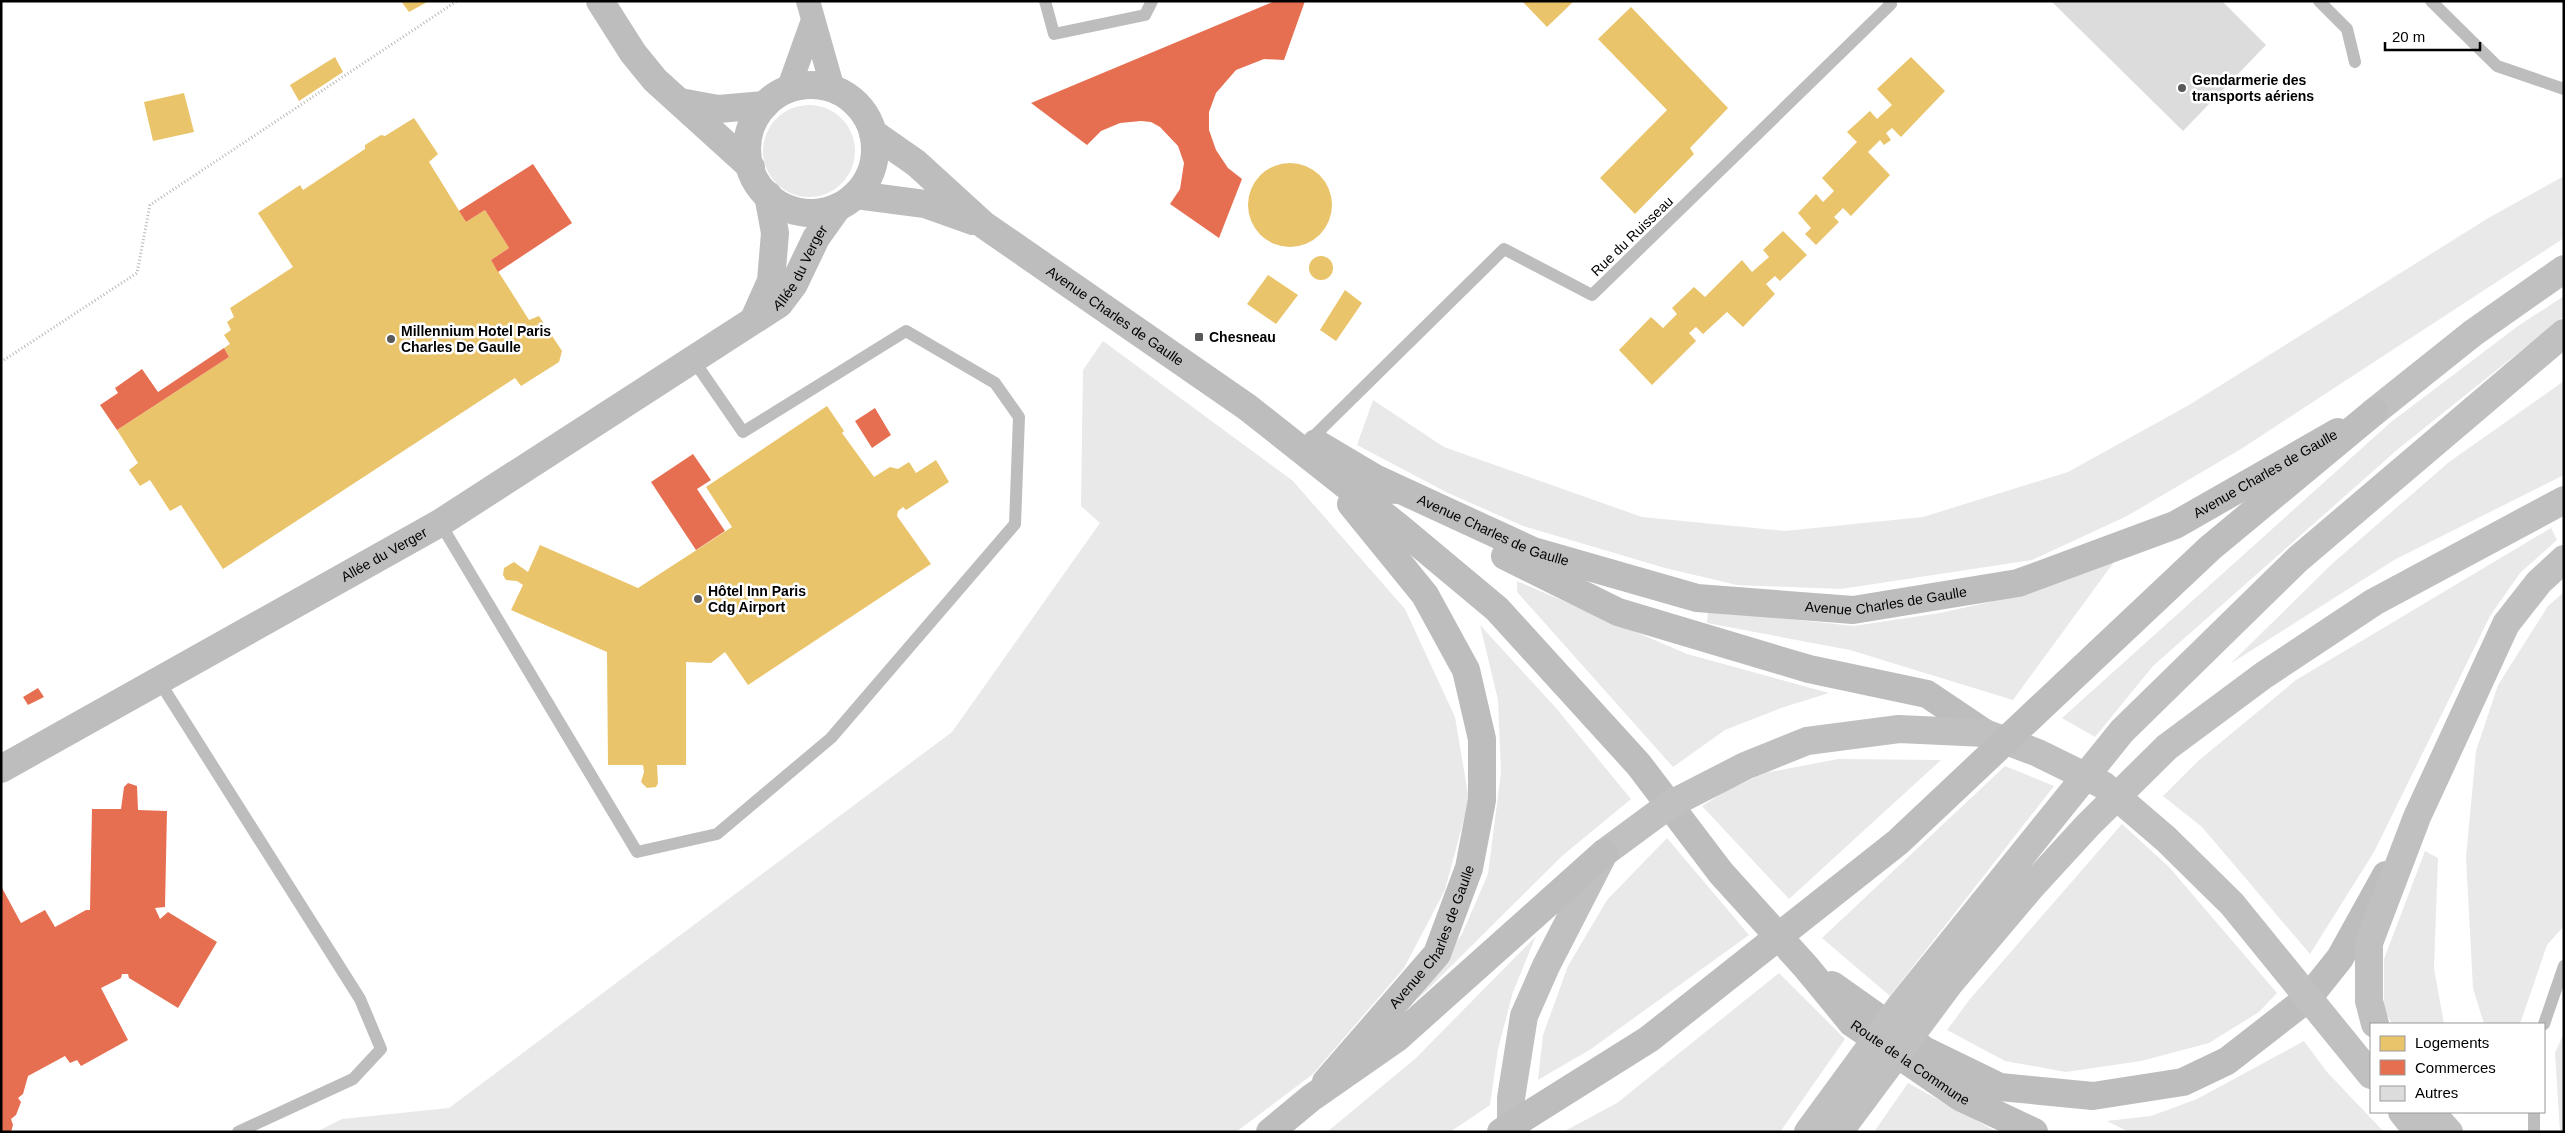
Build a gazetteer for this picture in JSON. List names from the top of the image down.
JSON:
{
  "streets": {
    "main road": ["Allée du Verger", "Avenue Charles de Gaulle", "Route de la Commune"],
    "lane": ["Rue du Ruisseau"]
  },
  "crossings": [
    ["Rue du Ruisseau", "Avenue Charles de Gaulle"],
    ["Allée du Verger", "Avenue Charles de Gaulle"],
    ["Avenue Charles de Gaulle", "Route de la Commune"]
  ],
  "places": {
    "other": ["Gendarmerie des transports aériens", "Millennium Hotel Paris Charles De Gaulle", "Hôtel Inn Paris Cdg Airport"],
    "transit": ["Chesneau"]
  },
  "legend": ["Logements", "Commerces", "Autres"],
  "scale_bar": "20 m"
}
